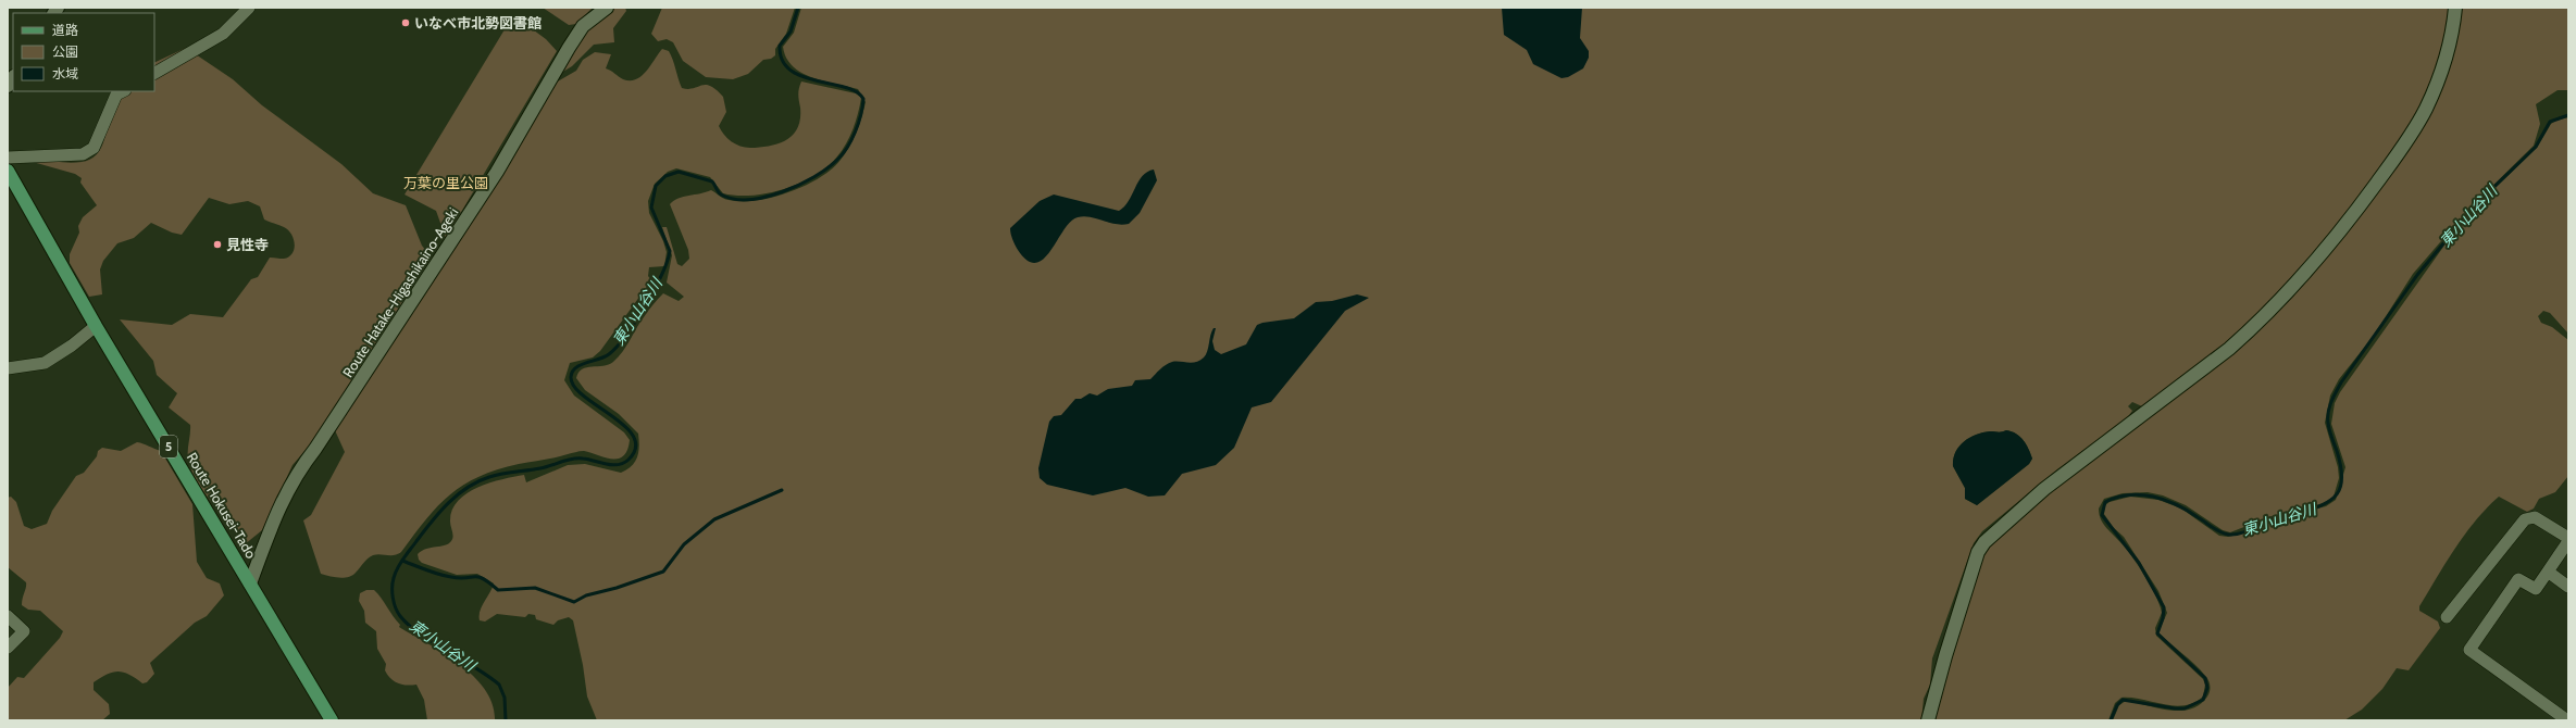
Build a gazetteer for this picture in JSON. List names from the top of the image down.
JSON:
{
  "streets": {
    "main road": ["5", "Route Hokusei-Tado"],
    "street": ["Route Hatake-Higashikaino-Ageki"]
  },
  "crossings": [
    ["Route Hatake-Higashikaino-Ageki", "Route Hokusei-Tado"]
  ],
  "water": ["東小山谷川"],
  "parks": ["万葉の里公園"],
  "places": ["いなべ市北勢図書館", "見性寺"],
  "legend": ["道路", "公園", "水域"]
}
